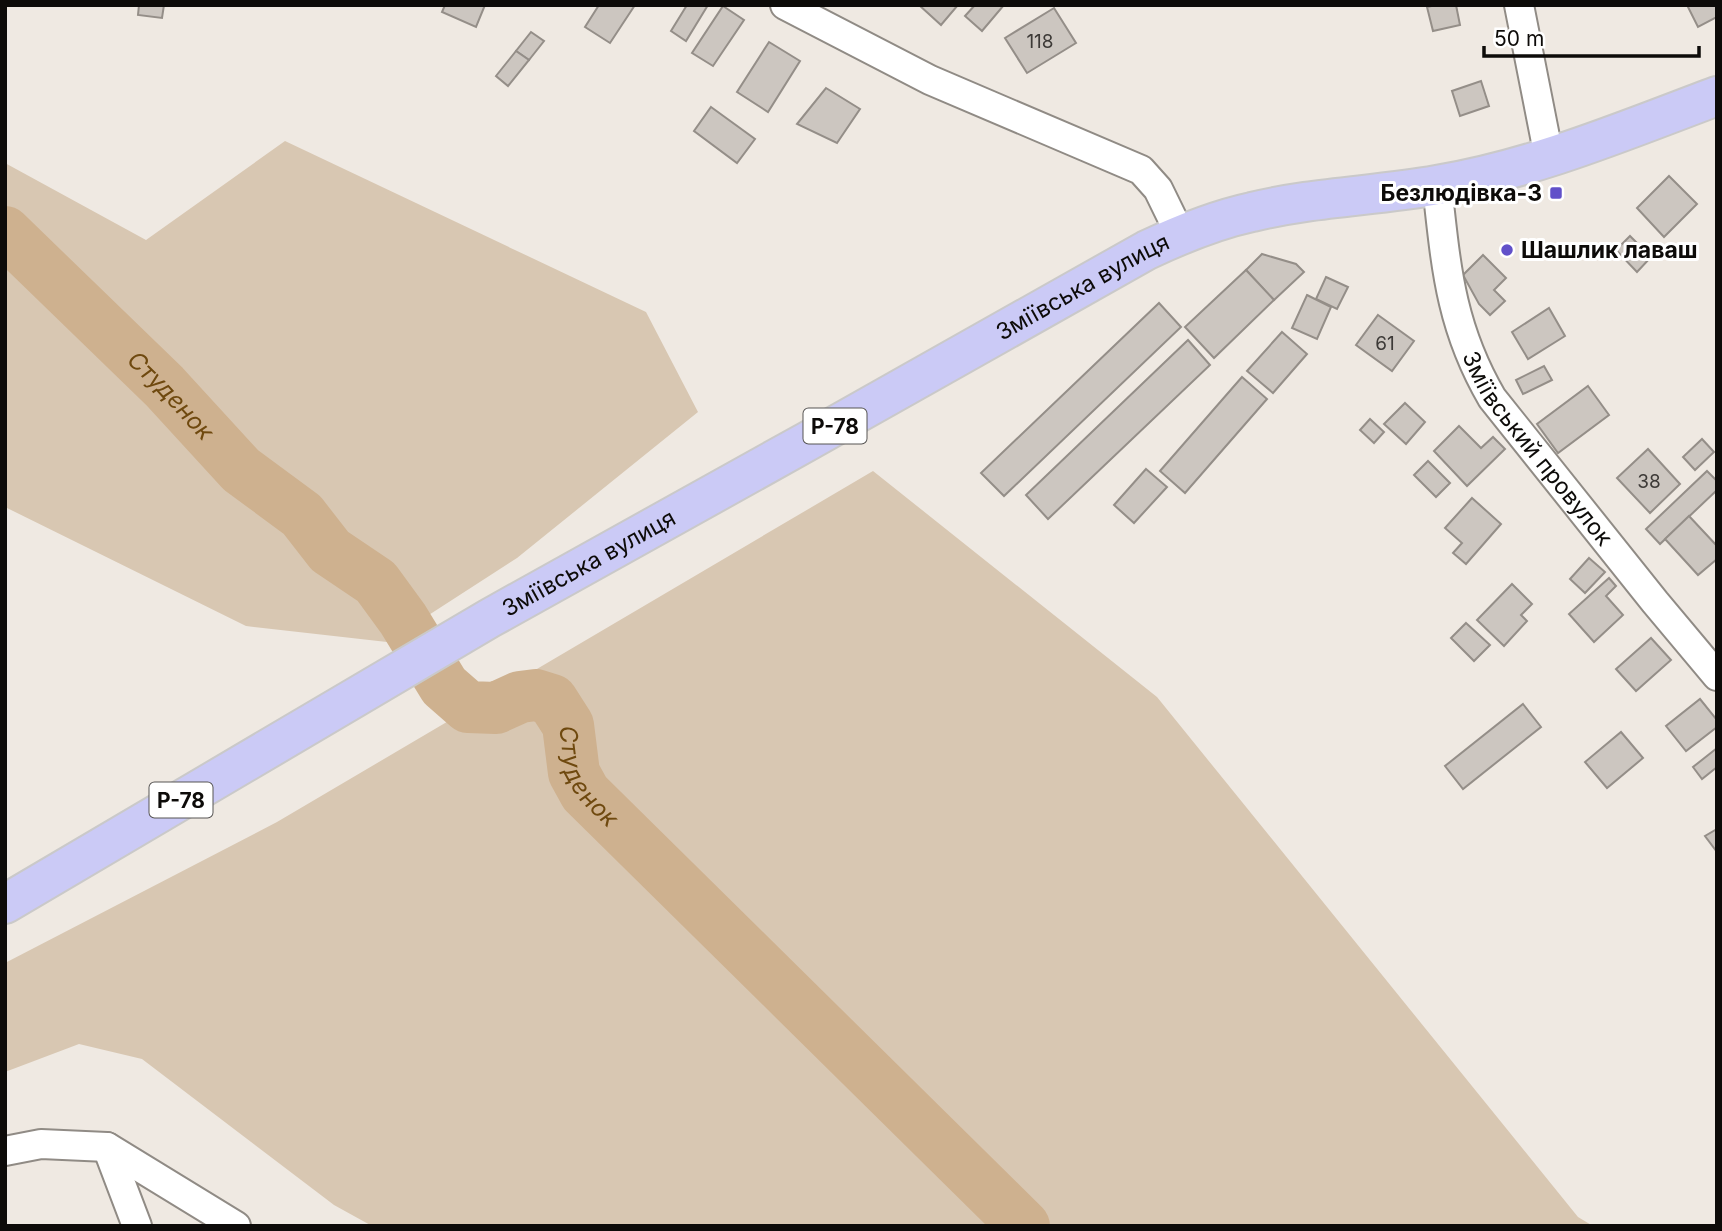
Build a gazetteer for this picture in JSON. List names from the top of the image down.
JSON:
{
  "streets": {
    "main road": ["Зміївська вулиця", "Р-78"],
    "street": ["Зміївський провулок"]
  },
  "crossings": [
    ["Зміївська вулиця", "Зміївський провулок"]
  ],
  "water": ["Студенок"],
  "places": {
    "transit": ["Безлюдівка-3"],
    "other": ["Шашлик лаваш"]
  },
  "house_numbers": ["118", "61", "38"],
  "scale_bar": "50 m"
}
